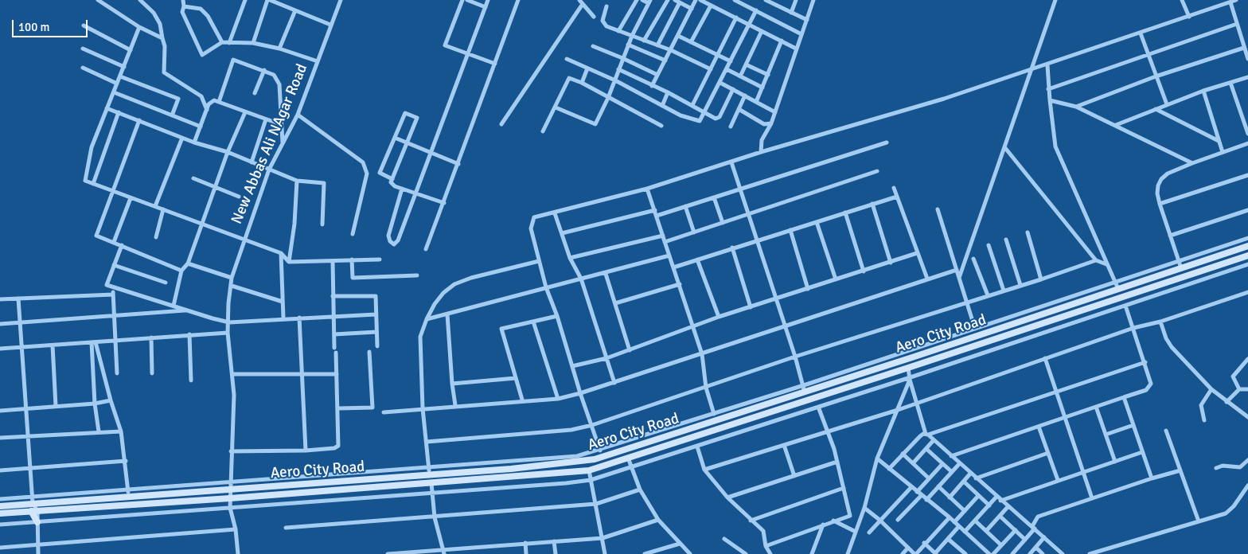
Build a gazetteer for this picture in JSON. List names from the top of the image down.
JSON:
{
  "streets": {
    "street": ["New Abbas Ali NAgar Road", "Aero City Road"]
  },
  "crossings": [
    ["New Abbas Ali NAgar Road", "Aero City Road"]
  ],
  "scale_bar": "100 m"
}
